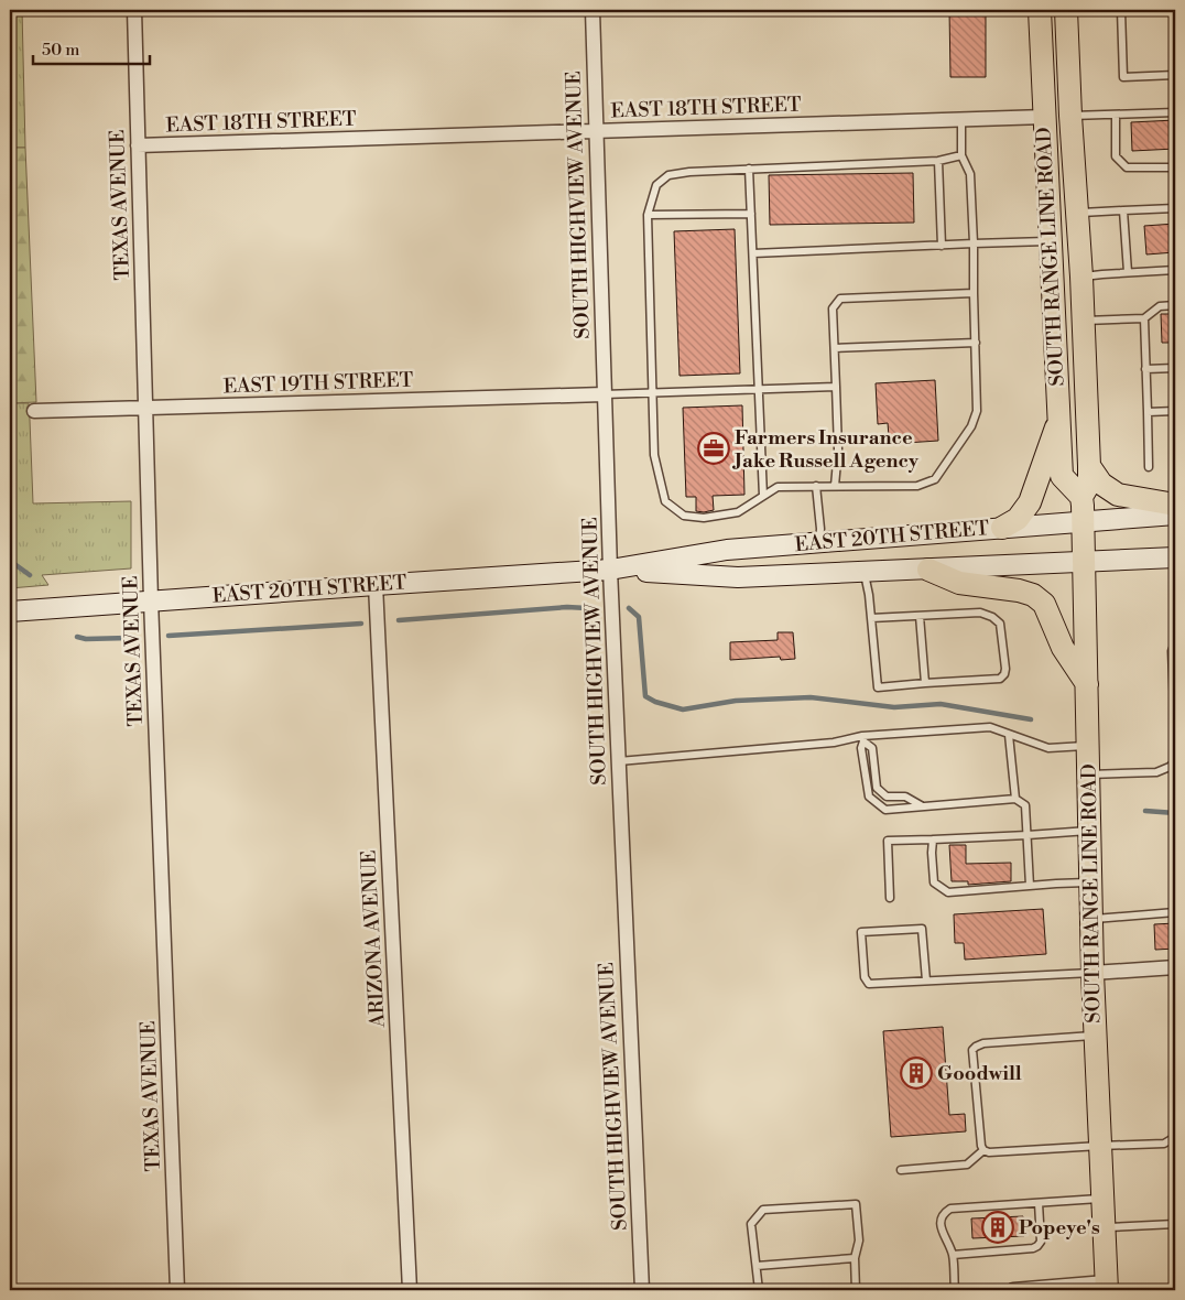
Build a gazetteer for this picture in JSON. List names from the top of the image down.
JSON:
{
  "streets": {
    "main road": ["SOUTH RANGE LINE ROAD", "EAST 20TH STREET"],
    "street": [
      "EAST 18TH STREET",
      "TEXAS AVENUE",
      "SOUTH HIGHVIEW AVENUE",
      "EAST 19TH STREET",
      "ARIZONA AVENUE"
    ]
  },
  "crossings": [
    ["EAST 18TH STREET", "TEXAS AVENUE"],
    ["EAST 18TH STREET", "SOUTH HIGHVIEW AVENUE"],
    ["EAST 18TH STREET", "SOUTH RANGE LINE ROAD"],
    ["TEXAS AVENUE", "EAST 19TH STREET"],
    ["TEXAS AVENUE", "EAST 20TH STREET"],
    ["SOUTH HIGHVIEW AVENUE", "EAST 19TH STREET"],
    ["SOUTH HIGHVIEW AVENUE", "EAST 20TH STREET"],
    ["SOUTH RANGE LINE ROAD", "EAST 20TH STREET"],
    ["EAST 20TH STREET", "ARIZONA AVENUE"]
  ],
  "places": {
    "office": ["Farmers Insurance Jake Russell Agency"],
    "building": ["Goodwill", "Popeye's"]
  },
  "scale_bar": "50 m"
}
